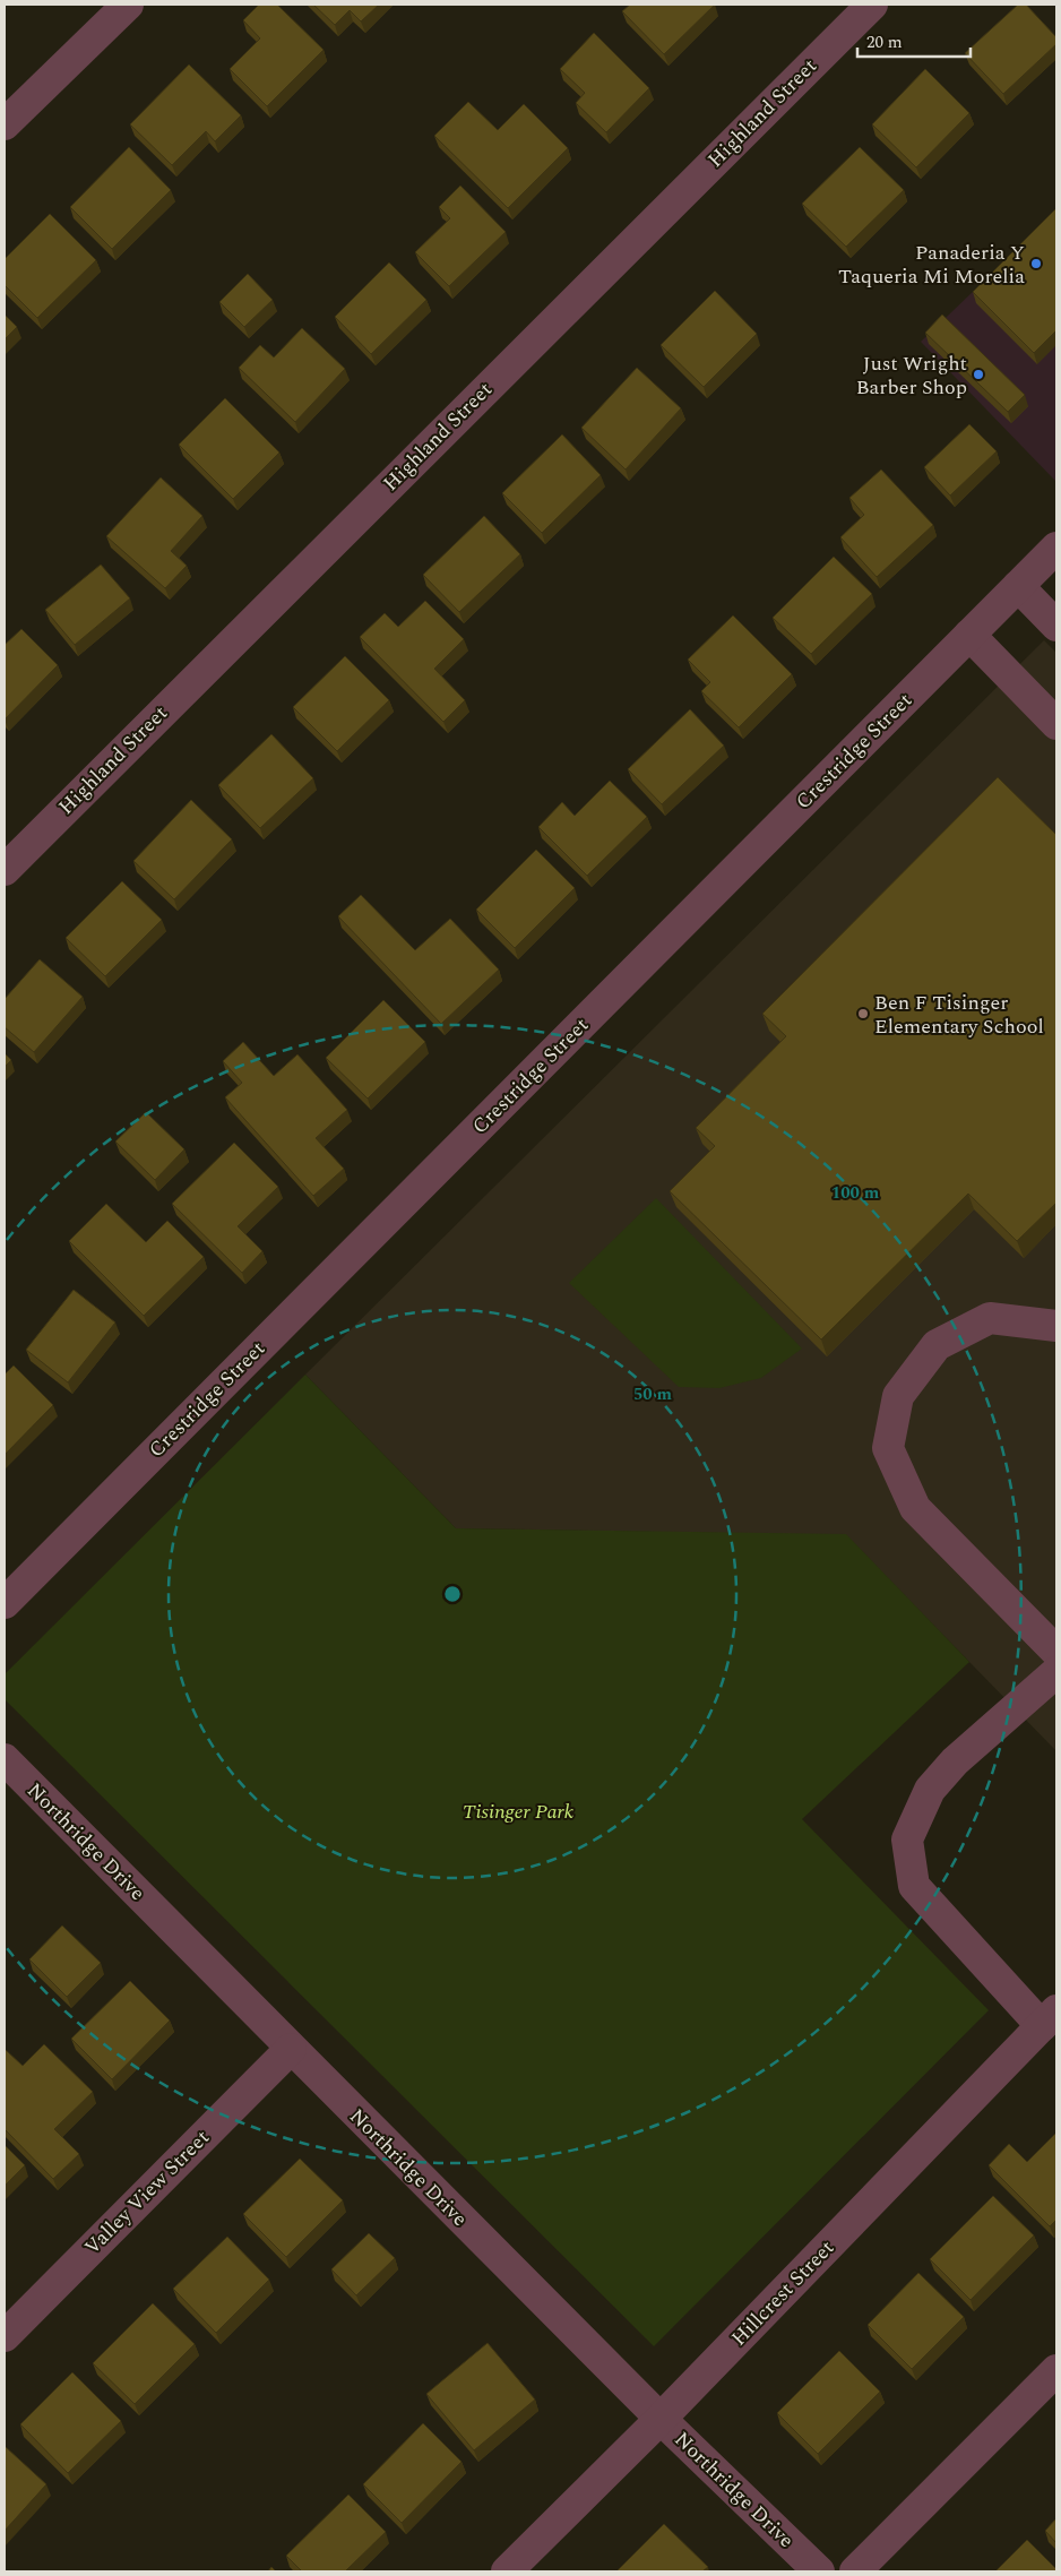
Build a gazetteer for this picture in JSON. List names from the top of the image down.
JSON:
{
  "streets": {
    "street": [
      "Highland Street",
      "Crestridge Street",
      "Northridge Drive",
      "Valley View Street",
      "Hillcrest Street"
    ]
  },
  "crossings": [
    ["Northridge Drive", "Valley View Street"],
    ["Northridge Drive", "Hillcrest Street"]
  ],
  "parks": ["Tisinger Park"],
  "places": ["Panaderia Y Taqueria Mi Morelia", "Just Wright Barber Shop", "Ben F Tisinger Elementary School"],
  "scale_bar": "20 m",
  "rings": ["100 m", "50 m"]
}
